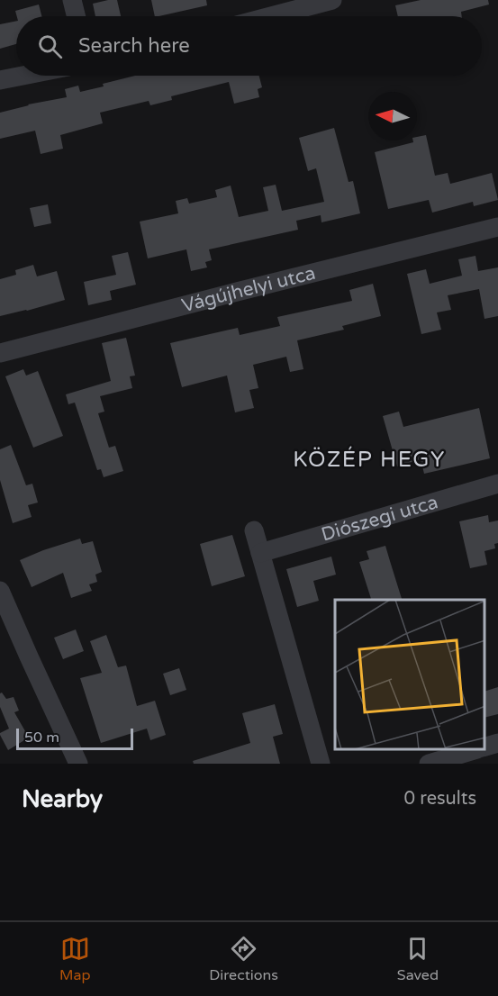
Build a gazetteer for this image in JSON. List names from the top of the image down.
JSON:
{
  "streets": {
    "street": ["Vágújhelyi utca", "Diószegi utca"]
  },
  "districts": ["KÖZÉP HEGY"],
  "scale_bar": "50 m",
  "north": "left",
  "page": {
    "search": "Search here",
    "scale": "50 m",
    "heading": ["Nearby", "0 results"],
    "nav": ["Map", "Directions", "Saved"]
  }
}
